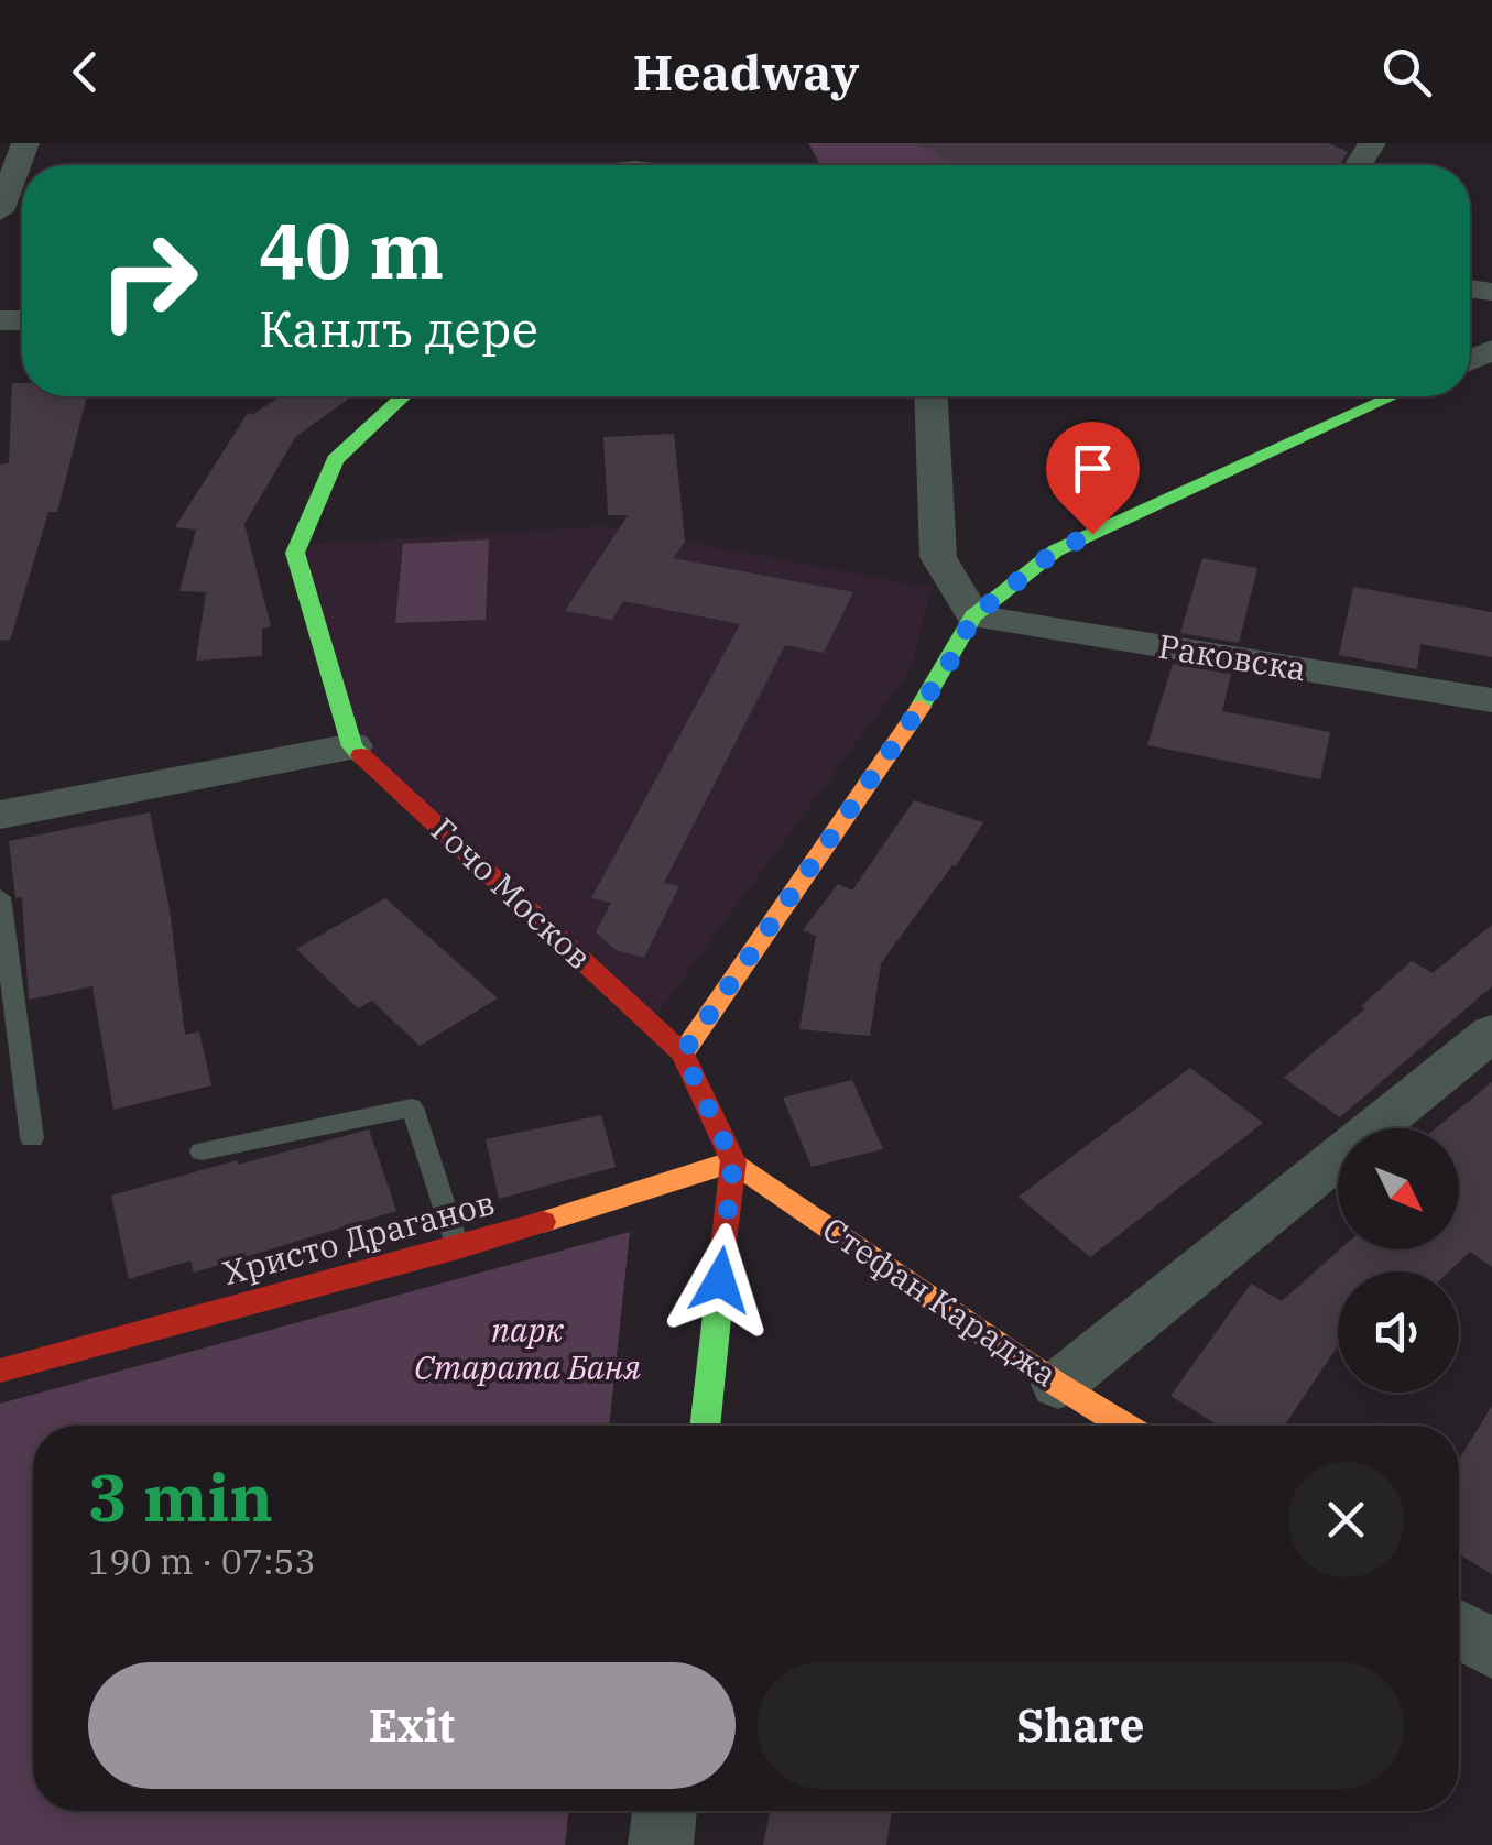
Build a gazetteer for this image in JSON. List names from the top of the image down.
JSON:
{
  "streets": {
    "street": [
      "Раковска",
      "Гочо Москов",
      "Христо Драганов",
      "Стефан Караджа"
    ]
  },
  "crossings": [
    ["Гочо Москов", "Христо Драганов"],
    ["Гочо Москов", "Стефан Караджа"],
    ["Христо Драганов", "Стефан Караджа"]
  ],
  "parks": ["парк Старата Баня"],
  "north": "bottom right",
  "page": {
    "header": "Headway",
    "turn": ["40 m", "Канлъ дере"],
    "heading": ["3 min", "190 m · 07:53"],
    "buttons": ["Exit", "Share"]
  }
}
